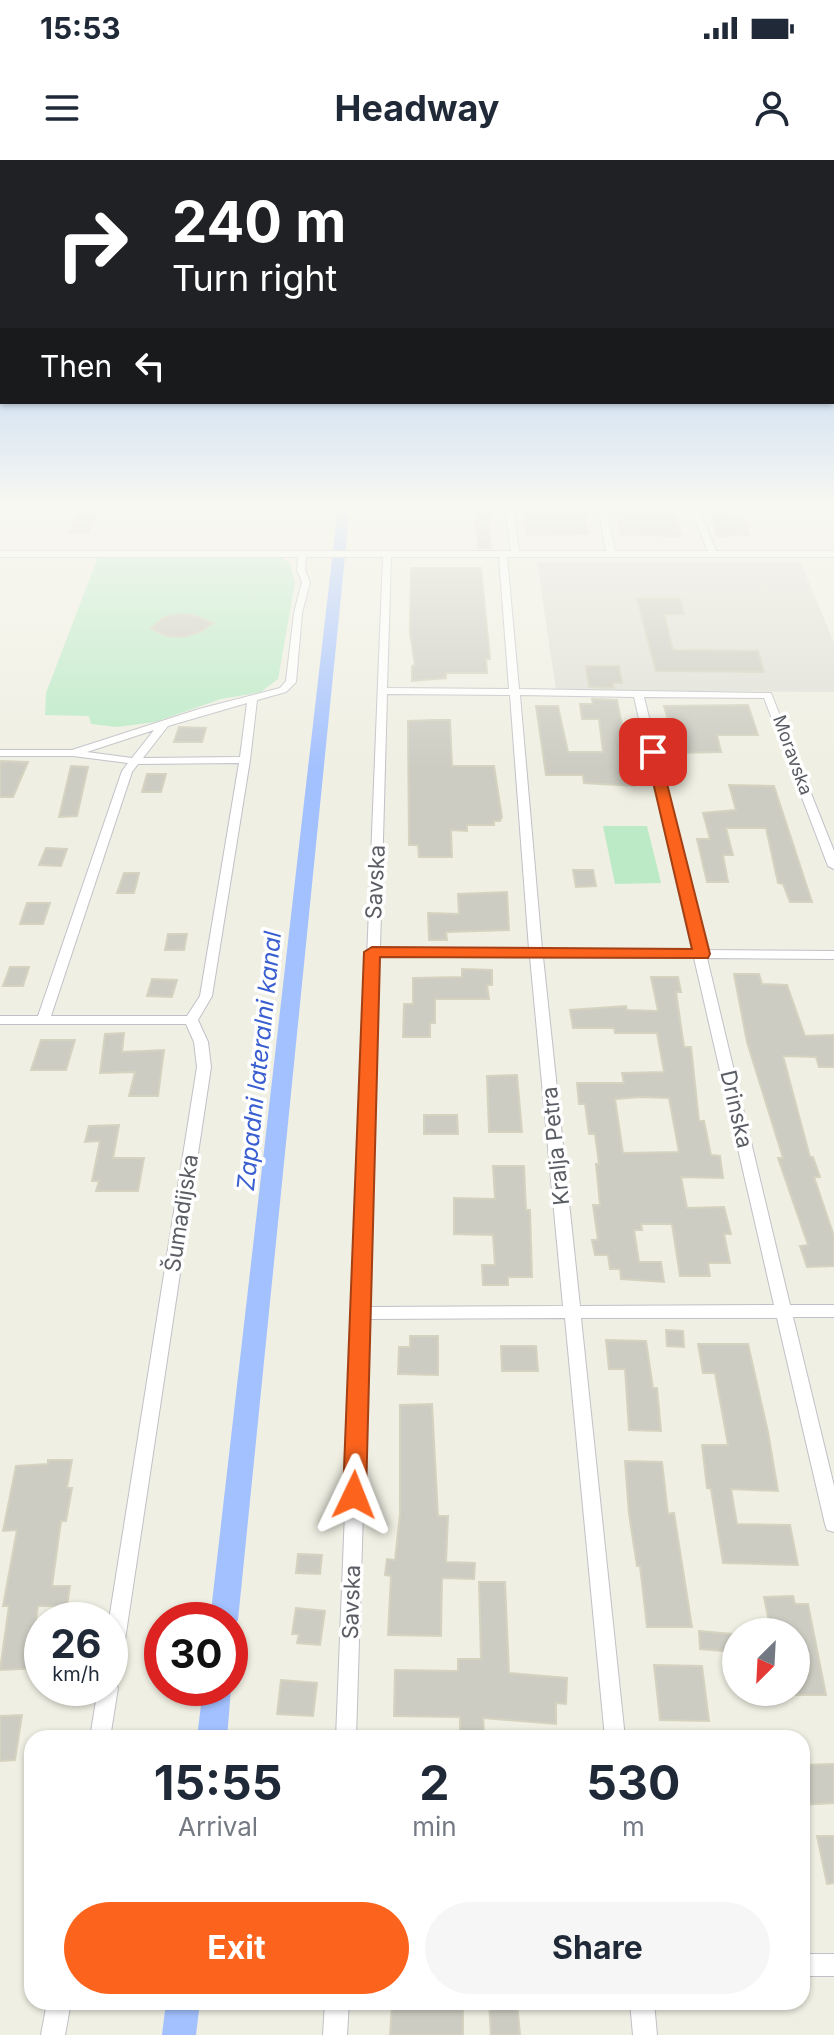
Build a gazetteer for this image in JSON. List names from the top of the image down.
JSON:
{
  "streets": {
    "street": [
      "Moravska",
      "Savska",
      "Drinska",
      "Kralja Petra",
      "Šumadijska"
    ]
  },
  "crossings": [
    ["Moravska", "Drinska"]
  ],
  "water": ["Zapadni lateralni kanal"],
  "north": "bottom left",
  "page": {
    "status": "15:53",
    "header": "Headway",
    "turn": ["240 m", "Turn right"],
    "then": "Then",
    "speed": "26 km/h",
    "limit": "30",
    "eta": [
      "15:55",
      "Arrival",
      "2",
      "min",
      "530",
      "m"
    ],
    "buttons": ["Exit", "Share"]
  }
}
